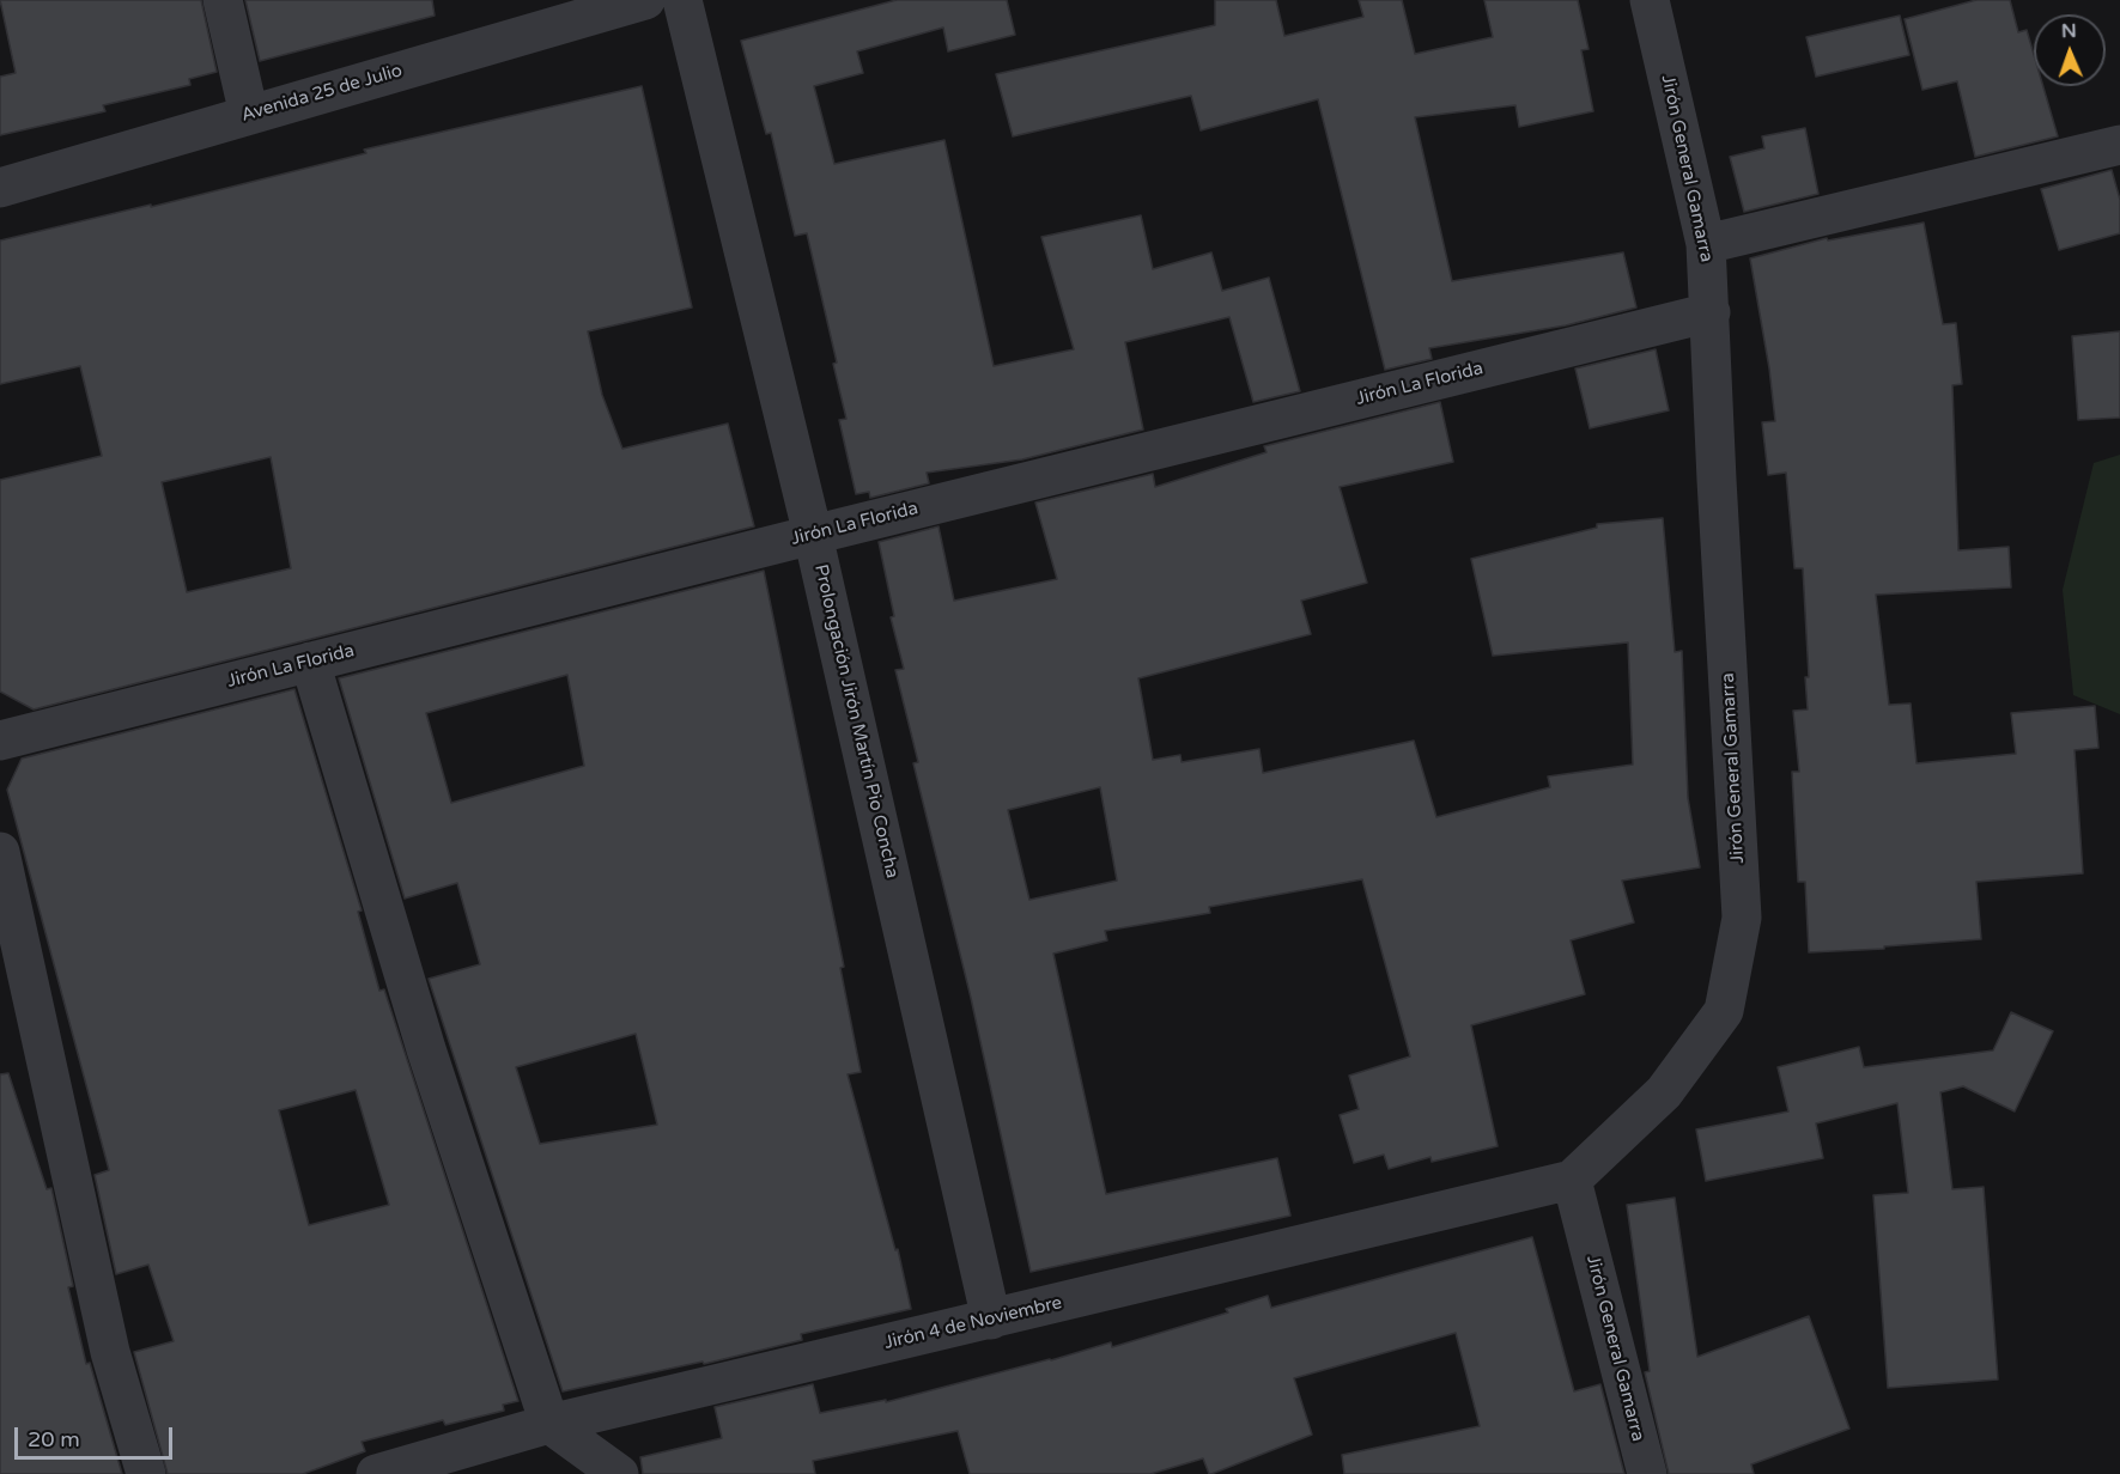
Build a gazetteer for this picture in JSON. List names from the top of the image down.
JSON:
{
  "streets": {
    "street": [
      "Avenida 25 de Julio",
      "Jirón General Gamarra",
      "Jirón La Florida",
      "Prolongación Jirón Martín Pio Concha",
      "Jirón 4 de Noviembre"
    ]
  },
  "crossings": [
    ["Jirón General Gamarra", "Jirón La Florida"],
    ["Jirón General Gamarra", "Jirón 4 de Noviembre"],
    ["Jirón La Florida", "Prolongación Jirón Martín Pio Concha"],
    ["Prolongación Jirón Martín Pio Concha", "Jirón 4 de Noviembre"]
  ],
  "scale_bar": "20 m",
  "north": "top"
}
